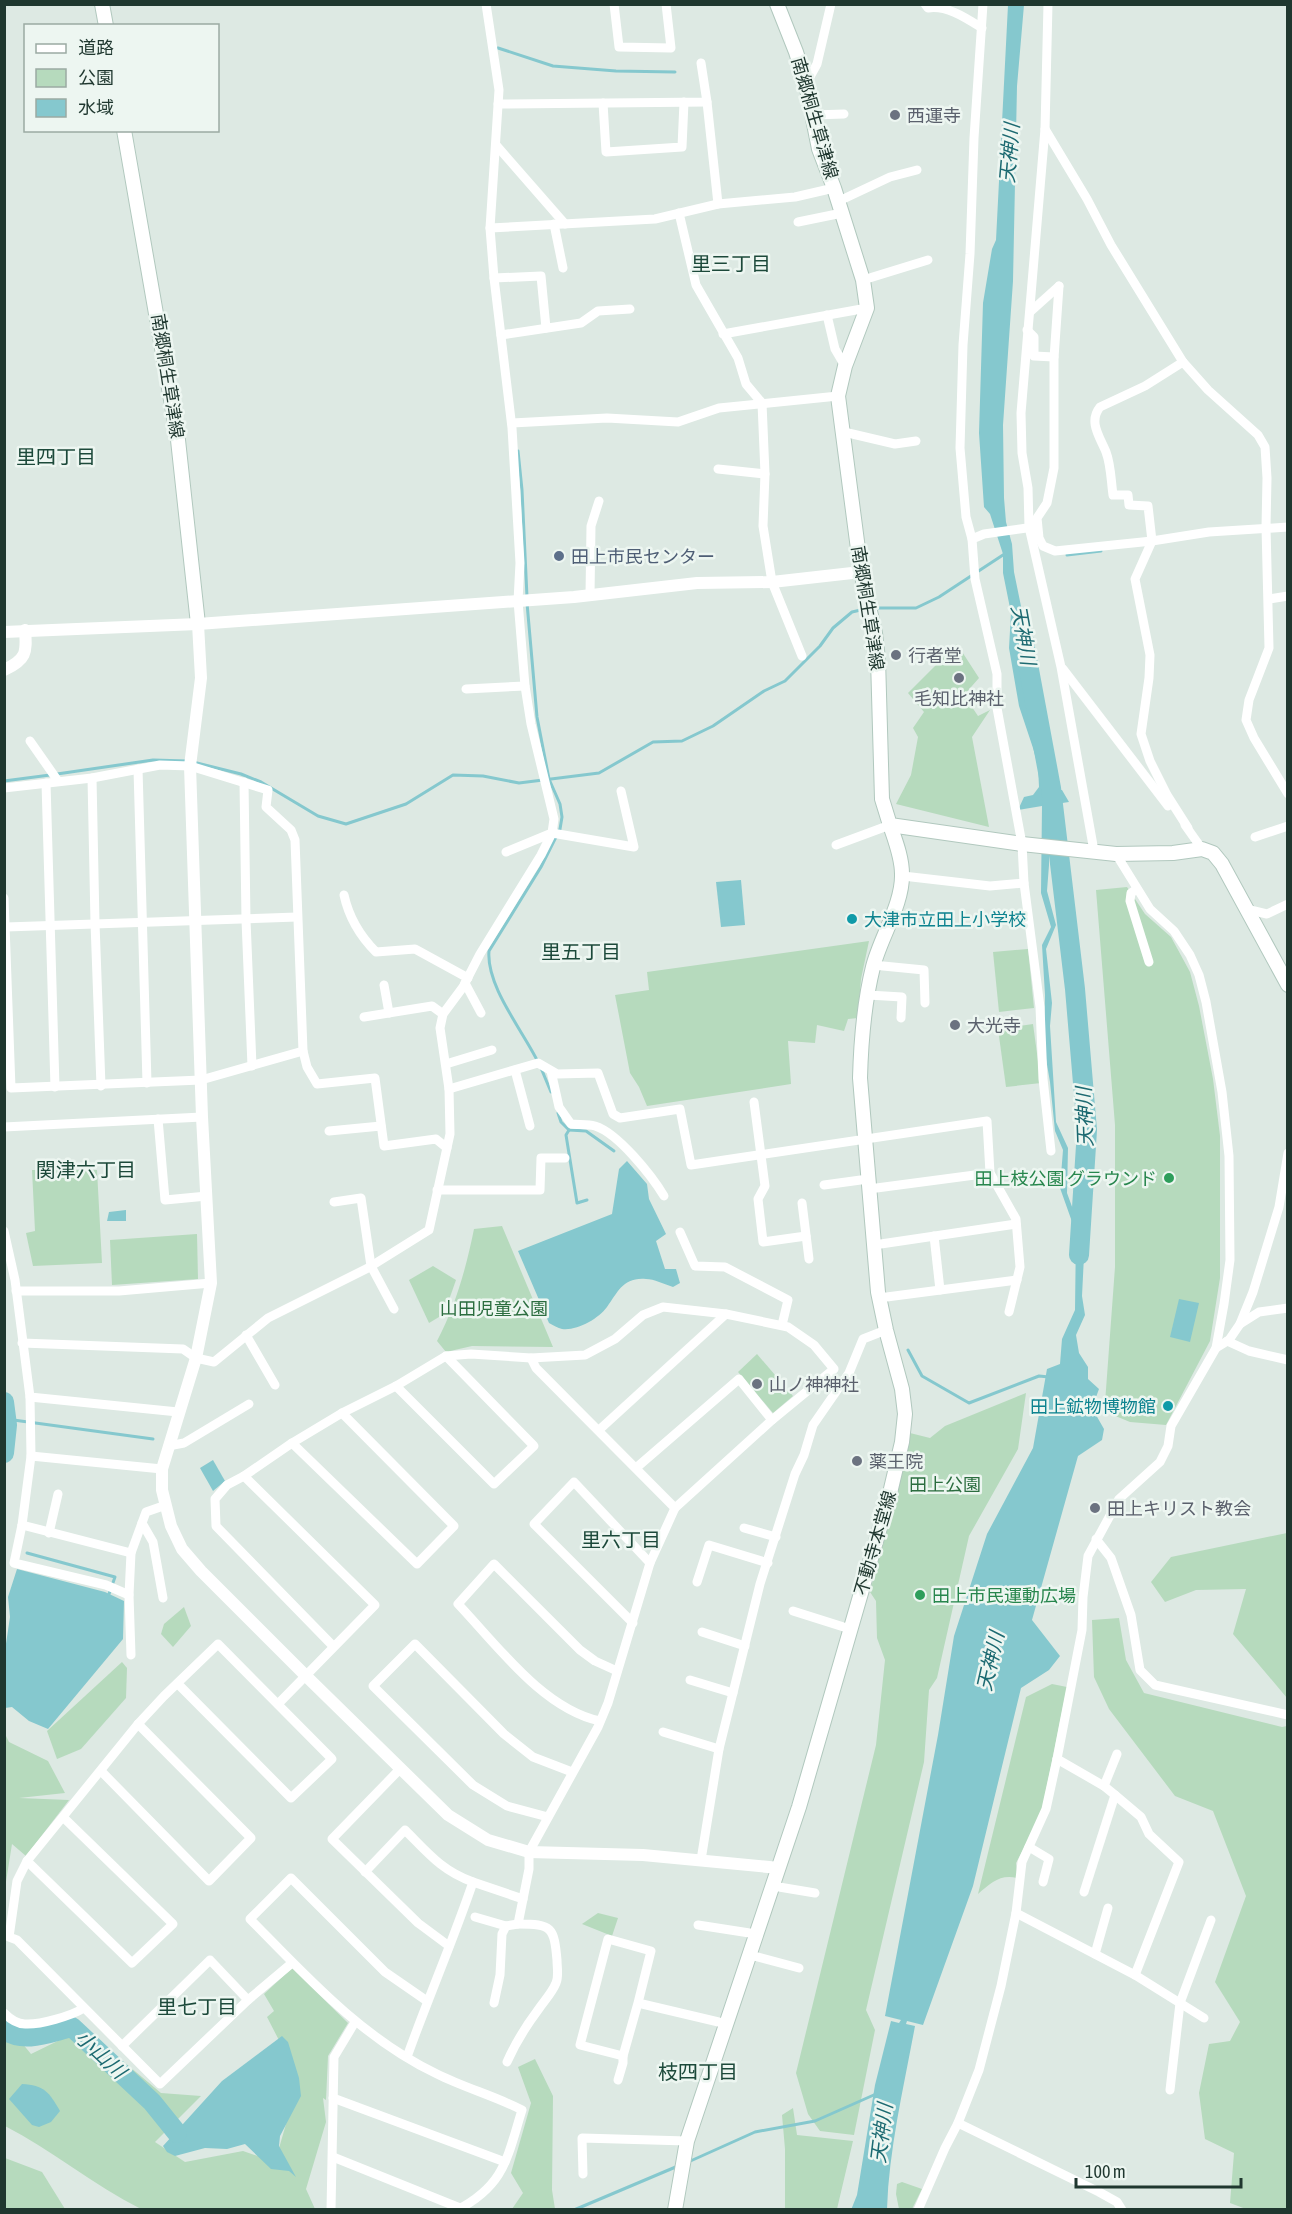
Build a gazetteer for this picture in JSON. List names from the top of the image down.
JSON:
{
  "streets": {
    "main road": ["南郷桐生草津線", "不動寺本堂線"]
  },
  "crossings": [
    ["南郷桐生草津線", "不動寺本堂線"]
  ],
  "districts": [
    "里三丁目",
    "里四丁目",
    "里五丁目",
    "関津六丁目",
    "里六丁目",
    "里七丁目",
    "枝四丁目"
  ],
  "water": ["天神川", "小山川"],
  "parks": ["山田児童公園", "田上公園"],
  "places": [
    "西運寺",
    "田上市民センター",
    "行者堂",
    "毛知比神社",
    "大津市立田上小学校",
    "大光寺",
    "田上枝公園 グラウンド",
    "山ノ神神社",
    "田上鉱物博物館",
    "薬王院",
    "田上キリスト教会",
    "田上市民運動広場"
  ],
  "legend": ["道路", "公園", "水域"],
  "scale_bar": "100 m"
}
